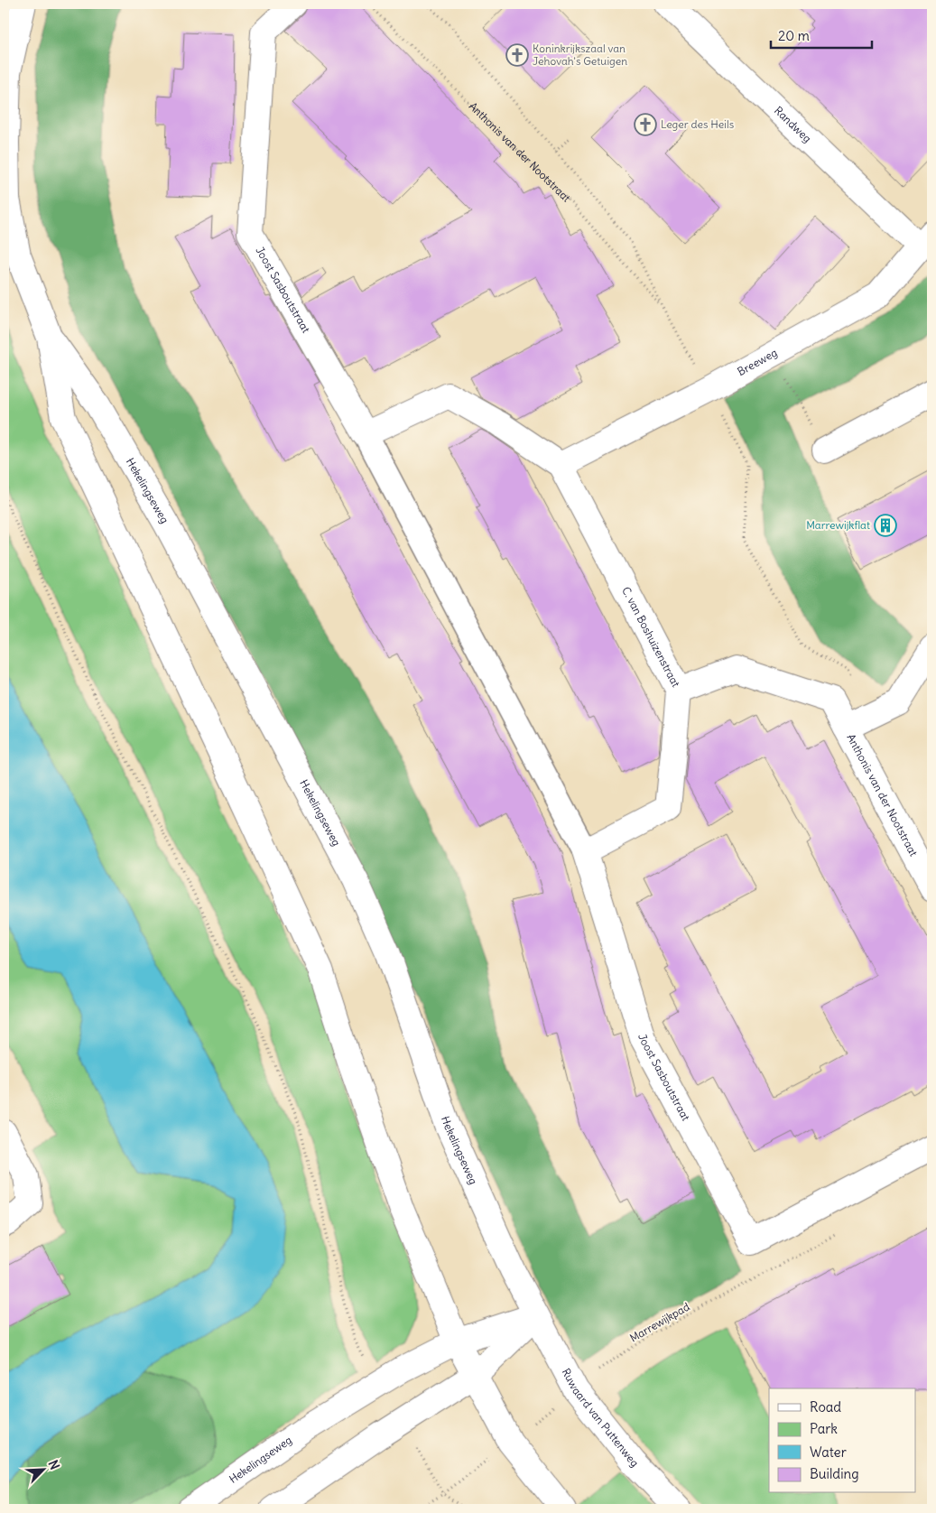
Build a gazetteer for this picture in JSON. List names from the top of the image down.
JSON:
{
  "streets": {
    "street": [
      "Randweg",
      "Anthonis van der Nootstraat",
      "Joost Sasboutstraat",
      "Breeweg",
      "Hekelingseweg",
      "C. van Boshuizenstraat",
      "Ruwaard van Puttenweg"
    ],
    "path": ["Marrewijkpad"]
  },
  "crossings": [
    ["Randweg", "Breeweg"],
    ["Anthonis van der Nootstraat", "Breeweg"],
    ["Anthonis van der Nootstraat", "C. van Boshuizenstraat"],
    ["Breeweg", "C. van Boshuizenstraat"],
    ["Hekelingseweg", "Ruwaard van Puttenweg"],
    ["Marrewijkpad", "Ruwaard van Puttenweg"]
  ],
  "places": {
    "church": ["Koninkrijkszaal van Jehovah's Getuigen", "Leger des Heils"],
    "building": ["Marrewijkflat"]
  },
  "legend": [
    "Road",
    "Park",
    "Water",
    "Building"
  ],
  "scale_bar": "20 m",
  "north": "top right"
}
